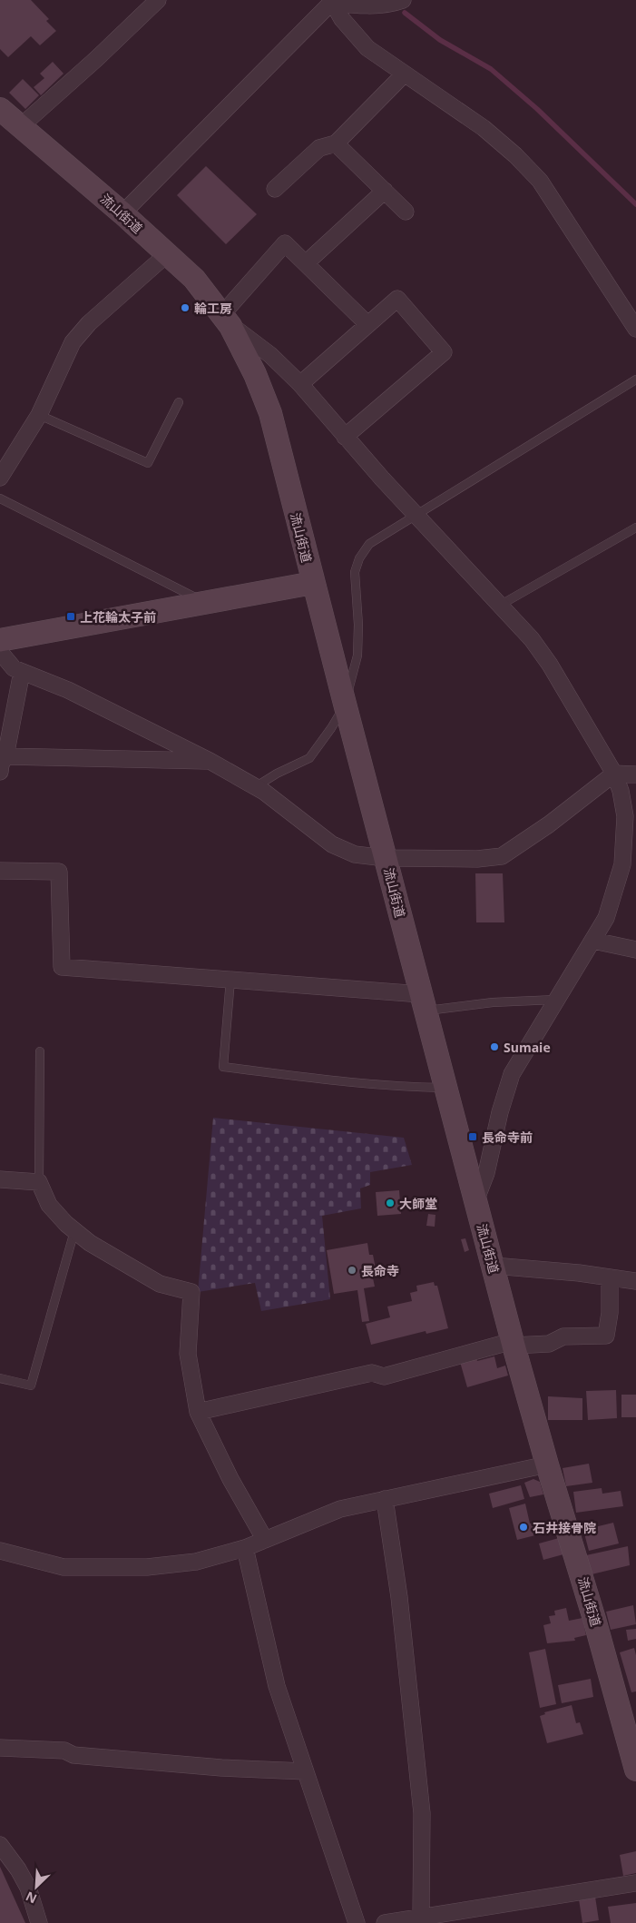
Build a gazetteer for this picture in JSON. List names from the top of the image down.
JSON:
{
  "streets": {
    "street": ["流山街道"]
  },
  "places": {
    "other": [
      "輪工房",
      "Sumaie",
      "大師堂",
      "長命寺",
      "石井接骨院"
    ],
    "transit": ["上花輪太子前", "長命寺前"]
  },
  "north": "bottom left"
}
